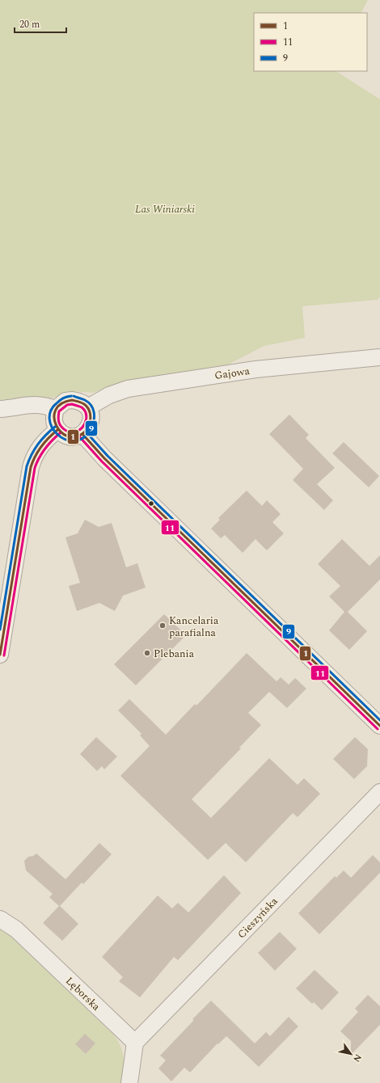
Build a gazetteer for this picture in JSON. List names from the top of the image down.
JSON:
{
  "streets": {
    "street": ["Gajowa", "Cieszyńska", "Lęborska"]
  },
  "crossings": [
    ["Cieszyńska", "Lęborska"]
  ],
  "parks": ["Las Winiarski"],
  "places": ["Kancelaria parafialna", "Plebania"],
  "lines": ["transit line 9", "transit line 1", "transit line 11"],
  "legend": ["1", "11", "9"],
  "scale_bar": "20 m",
  "north": "bottom right"
}
